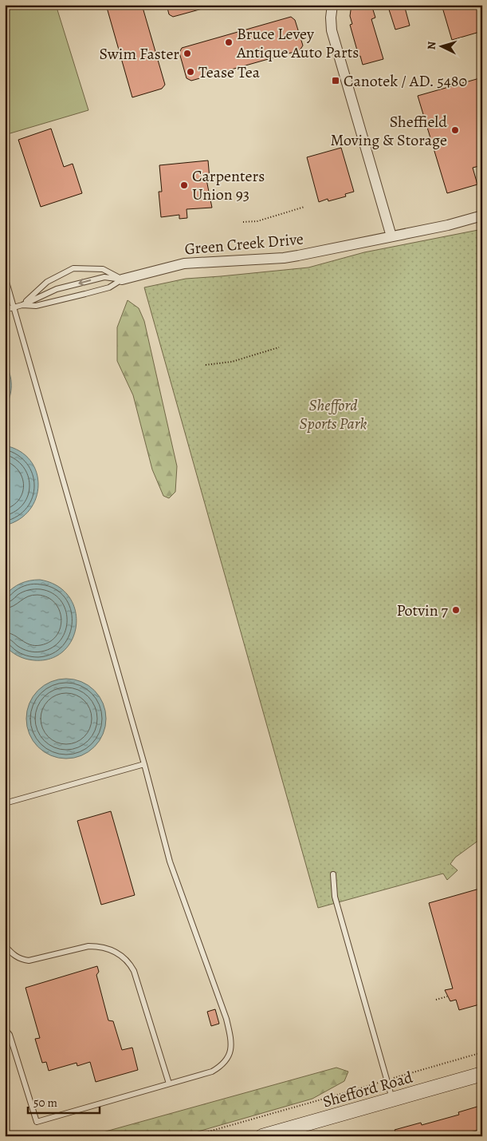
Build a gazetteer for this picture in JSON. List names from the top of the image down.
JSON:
{
  "streets": {
    "street": ["Green Creek Drive", "Shefford Road"]
  },
  "parks": ["Shefford Sports Park"],
  "places": {
    "other": [
      "Bruce Levey Antique Auto Parts",
      "Swim Faster",
      "Tease Tea",
      "Sheffield Moving & Storage",
      "Carpenters Union 93",
      "Potvin 7"
    ],
    "transit": ["Canotek / AD. 5480"]
  },
  "scale_bar": "50 m",
  "north": "left"
}
